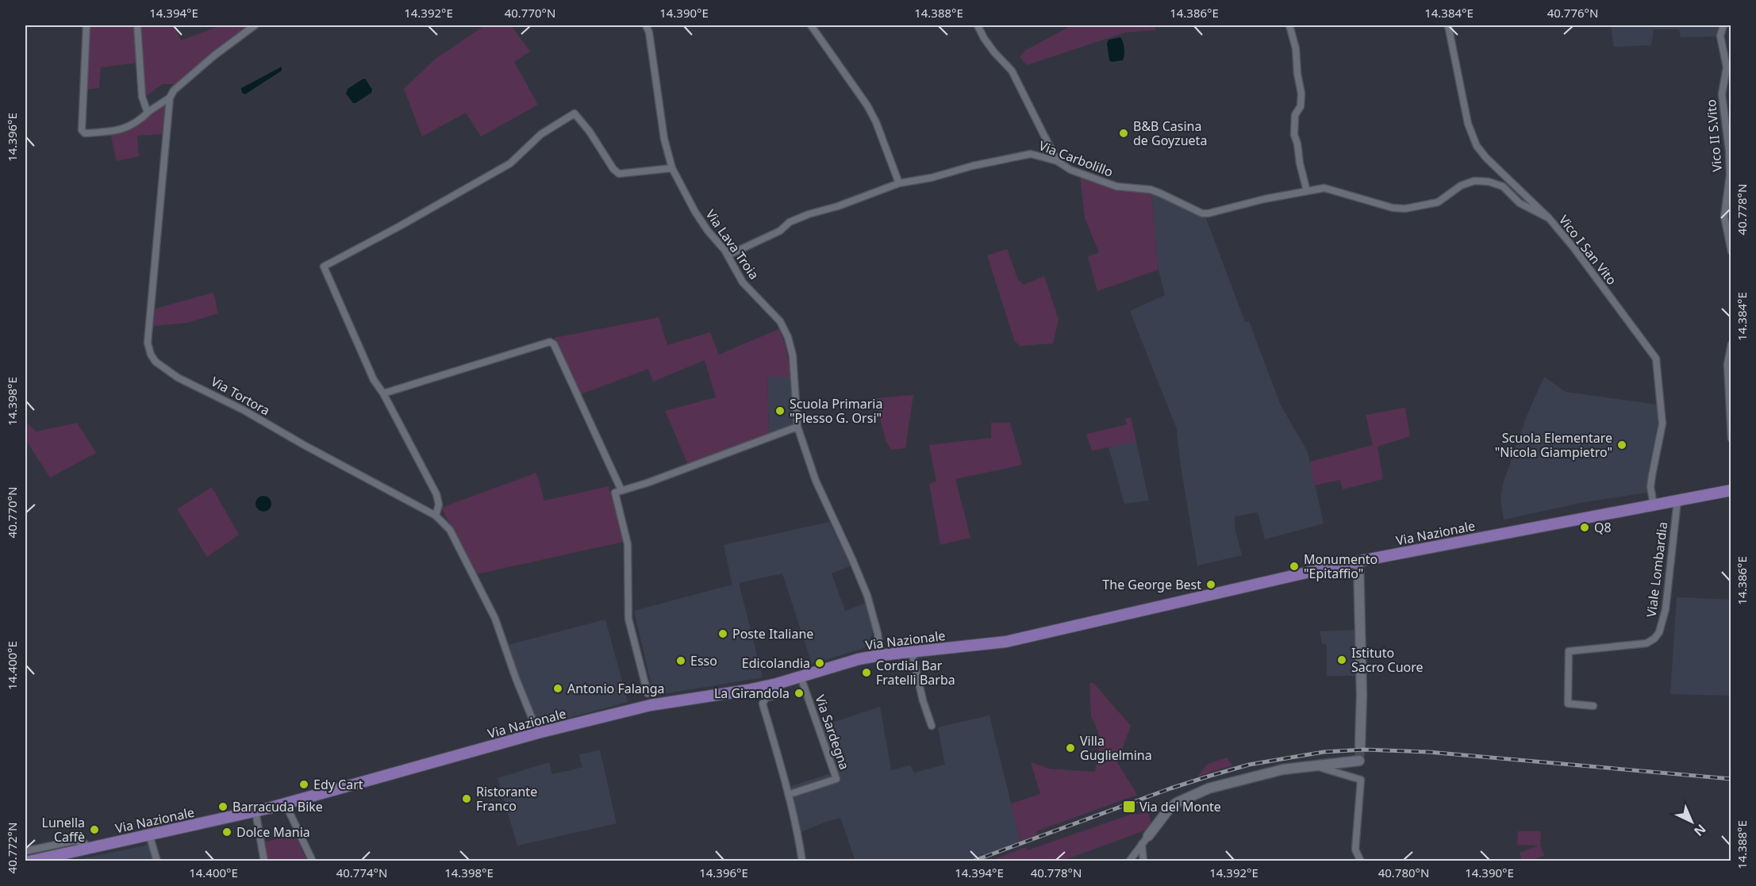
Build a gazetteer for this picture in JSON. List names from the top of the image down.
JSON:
{
  "streets": {
    "main road": ["Via Nazionale"],
    "street": [
      "Vico II S.Vito",
      "Via Carbolillo",
      "Via Lava Troia",
      "Vico I San Vito",
      "Via Tortora",
      "Viale Lombardia",
      "Via Sardegna"
    ]
  },
  "crossings": [
    ["Via Carbolillo", "Via Lava Troia"],
    ["Via Carbolillo", "Vico I San Vito"],
    ["Via Lava Troia", "Via Nazionale"],
    ["Vico I San Vito", "Via Nazionale"],
    ["Via Tortora", "Via Nazionale"],
    ["Via Nazionale", "Viale Lombardia"],
    ["Via Nazionale", "Via Sardegna"]
  ],
  "places": {
    "other": [
      "B&B Casina de Goyzueta",
      "Scuola Primaria \"Plesso G. Orsi\"",
      "Scuola Elementare \"Nicola Giampietro\"",
      "Q8",
      "Monumento \"Epitaffio\"",
      "The George Best",
      "Poste Italiane",
      "Istituto Sacro Cuore",
      "Esso",
      "Edicolandia",
      "Cordial Bar Fratelli Barba",
      "Antonio Falanga",
      "La Girandola",
      "Villa Guglielmina",
      "Edy Cart",
      "Ristorante Franco",
      "Barracuda Bike",
      "Lunella Caffè",
      "Dolce Mania"
    ],
    "transit": ["Via del Monte"]
  },
  "north": "bottom right",
  "coordinates": [
    "14.394°E",
    "14.392°E",
    "40.770°N",
    "14.390°E",
    "14.388°E",
    "14.386°E",
    "14.384°E",
    "40.776°N",
    "14.396°E",
    "40.778°N",
    "14.398°E",
    "14.400°E",
    "40.772°N",
    "40.774°N",
    "40.780°N"
  ]
}
